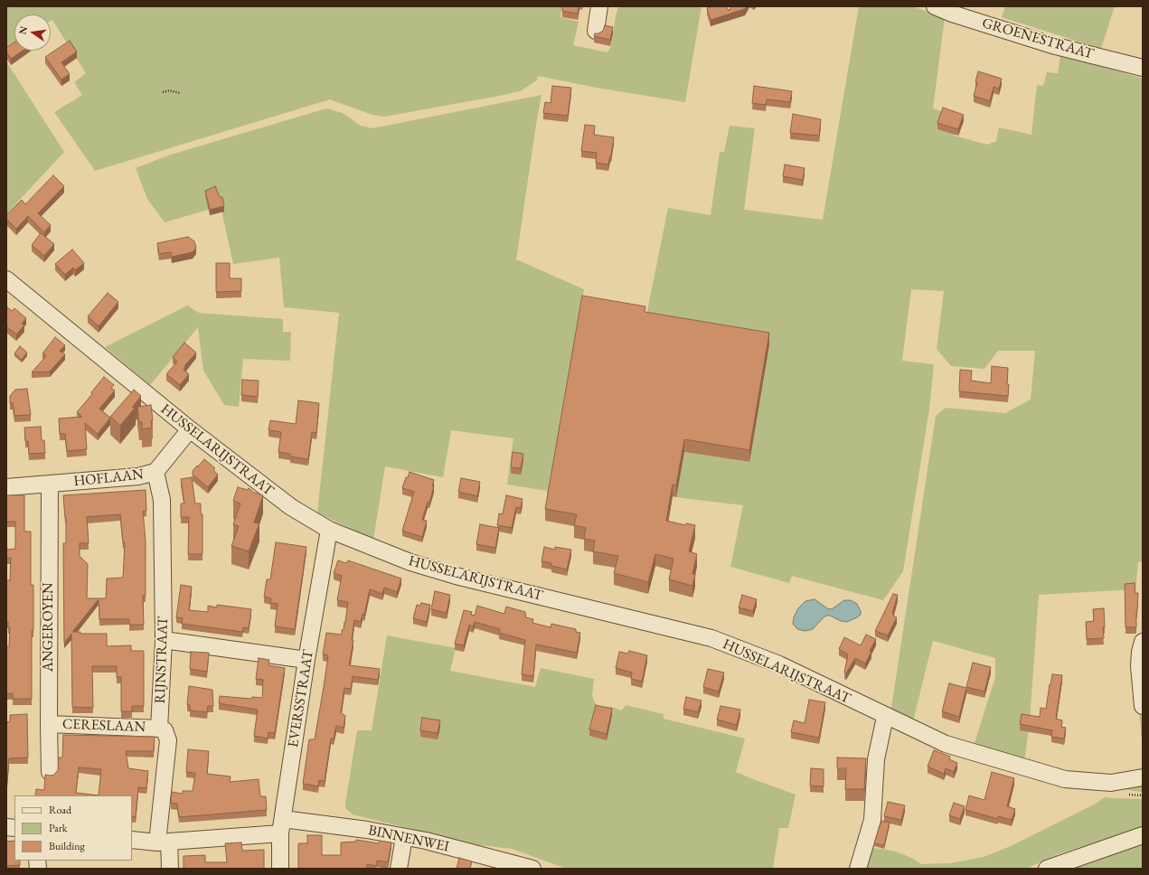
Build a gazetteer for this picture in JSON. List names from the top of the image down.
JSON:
{
  "streets": {
    "street": [
      "GROENESTRAAT",
      "HUSSELARIJSTRAAT",
      "HOFLAAN",
      "ANGEROYEN",
      "RIJNSTRAAT",
      "EVERSSTRAAT",
      "CERESLAAN",
      "BINNENWEI"
    ]
  },
  "crossings": [
    ["HUSSELARIJSTRAAT", "HOFLAAN"],
    ["HUSSELARIJSTRAAT", "EVERSSTRAAT"],
    ["HOFLAAN", "ANGEROYEN"],
    ["HOFLAAN", "RIJNSTRAAT"],
    ["ANGEROYEN", "CERESLAAN"],
    ["RIJNSTRAAT", "CERESLAAN"],
    ["EVERSSTRAAT", "BINNENWEI"]
  ],
  "legend": ["Road", "Park", "Building"],
  "north": "left"
}
